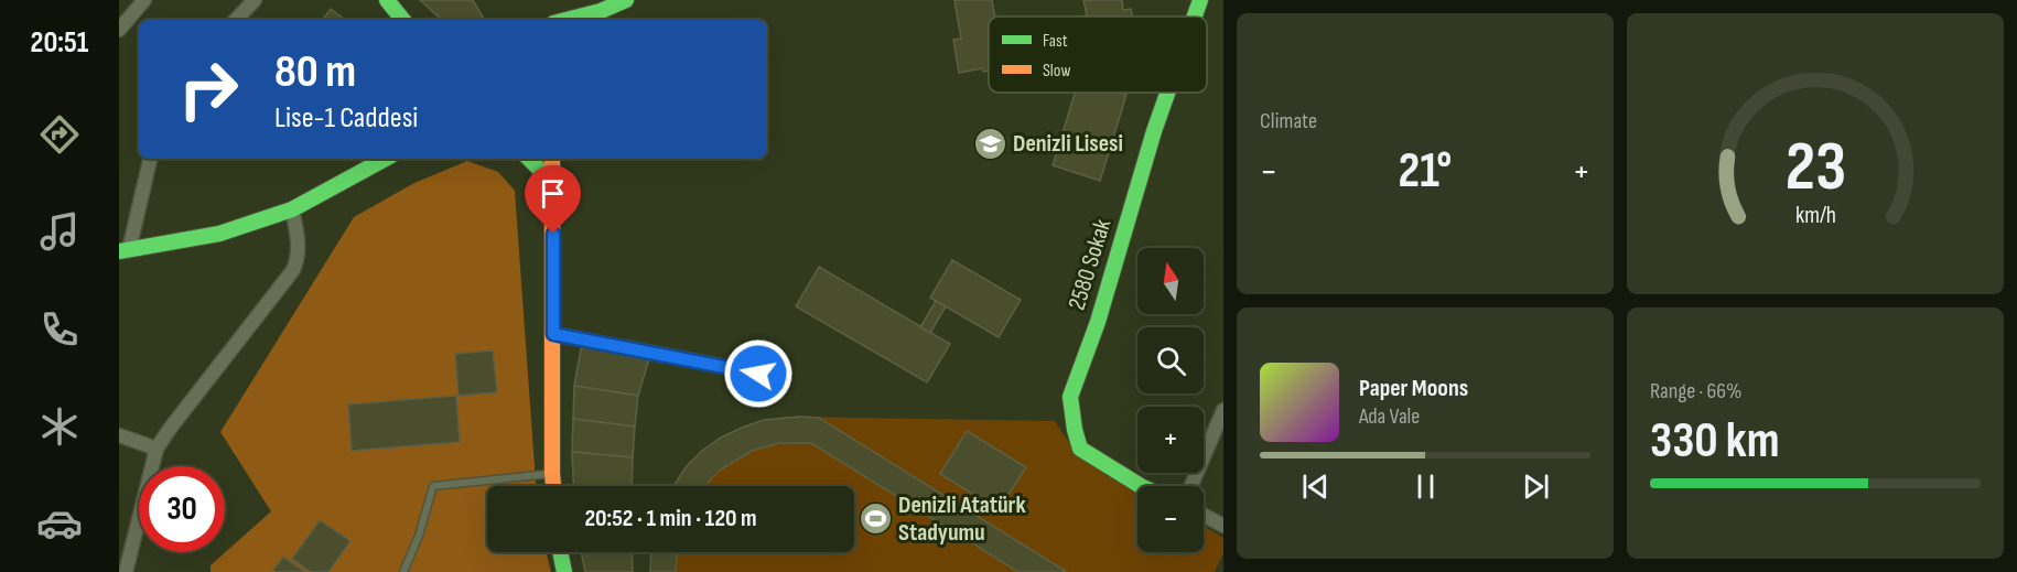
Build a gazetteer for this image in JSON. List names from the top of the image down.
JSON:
{
  "streets": {
    "street": ["2580 Sokak"]
  },
  "places": {
    "school or university": ["Denizli Lisesi"],
    "sports": ["Denizli Atatürk Stadyumu"]
  },
  "legend": ["Fast", "Slow"],
  "north": "top",
  "page": {
    "tabs": "20:51",
    "tile": [
      "Climate",
      ["Range · 66%", "330 km"]
    ],
    "turn": ["80 m", "Lise-1 Caddesi"],
    "heat": ["−", "21°", "+"],
    "map_buttons": ["+", "−"],
    "song": ["Paper Moons", "Ada Vale"],
    "limit": "30",
    "trip": "20:52 · 1 min · 120 m",
    "gauge": ["23", "km/h"]
  }
}
